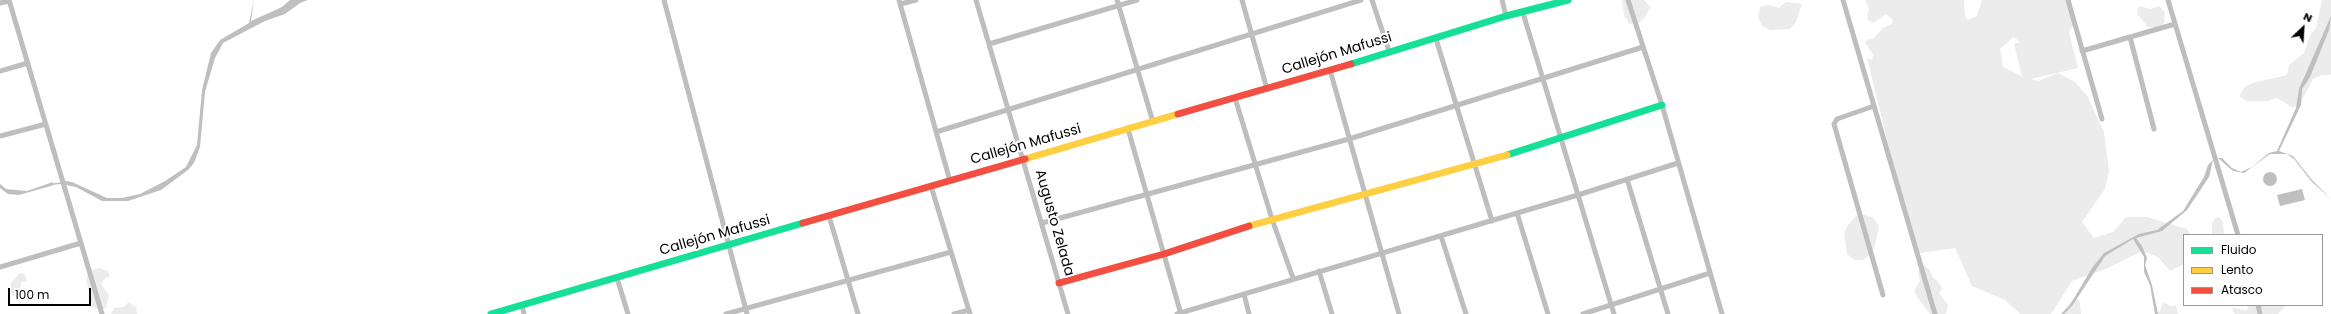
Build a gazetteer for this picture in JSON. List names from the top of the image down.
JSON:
{
  "streets": {
    "street": ["Callejón Mafussi", "Augusto Zelada"]
  },
  "crossings": [
    ["Callejón Mafussi", "Augusto Zelada"]
  ],
  "legend": ["Fluido", "Lento", "Atasco"],
  "scale_bar": "100 m",
  "north": "top right"
}
